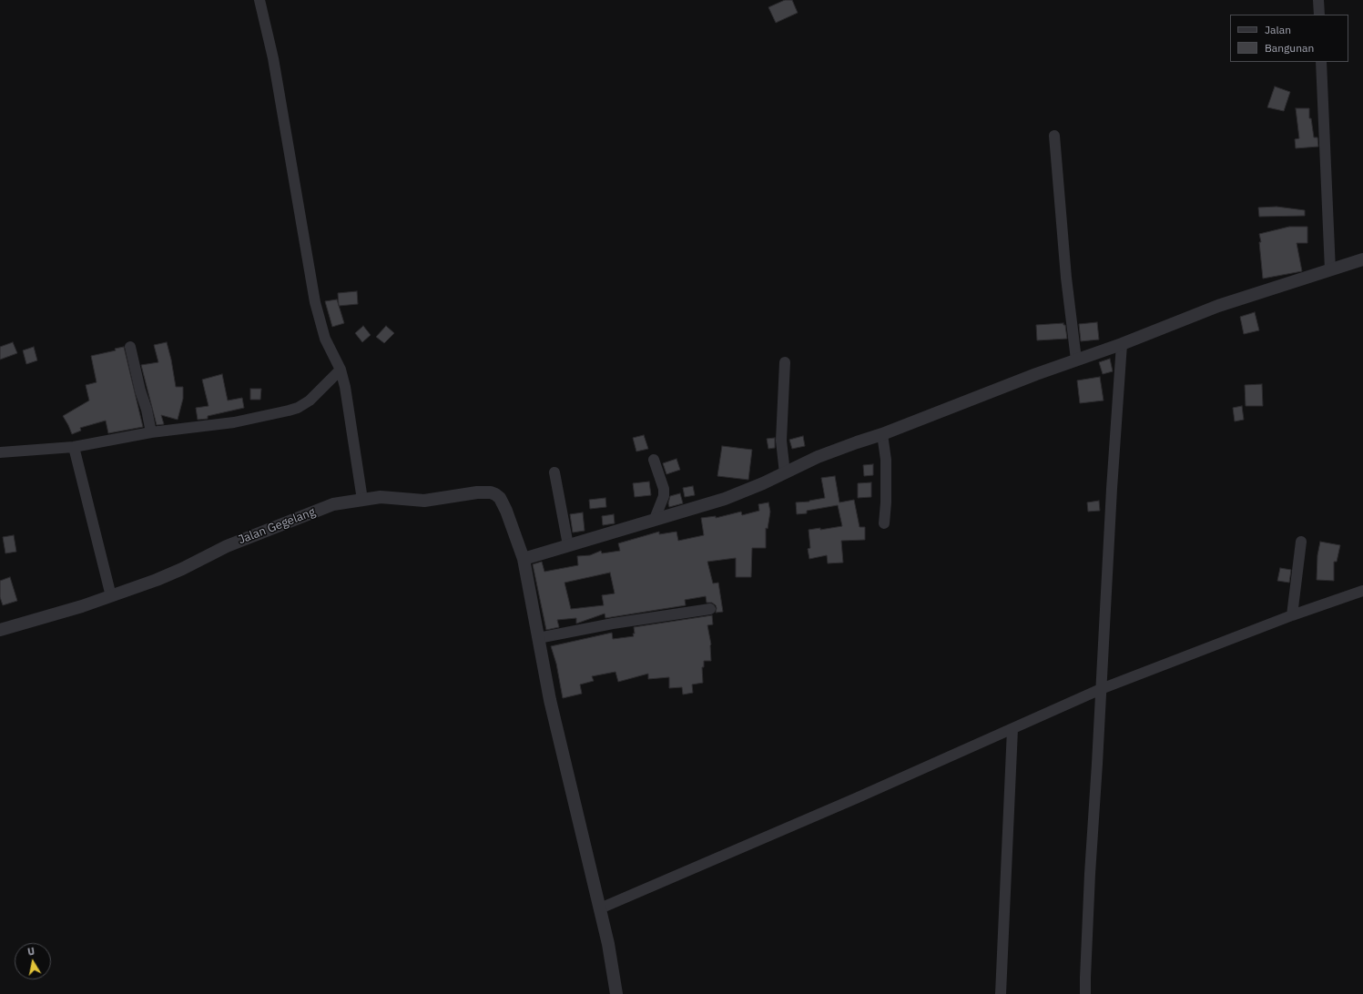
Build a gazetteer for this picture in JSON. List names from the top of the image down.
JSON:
{
  "streets": {
    "street": ["Jalan Gegelang"]
  },
  "legend": ["Jalan", "Bangunan"],
  "north": "top"
}
